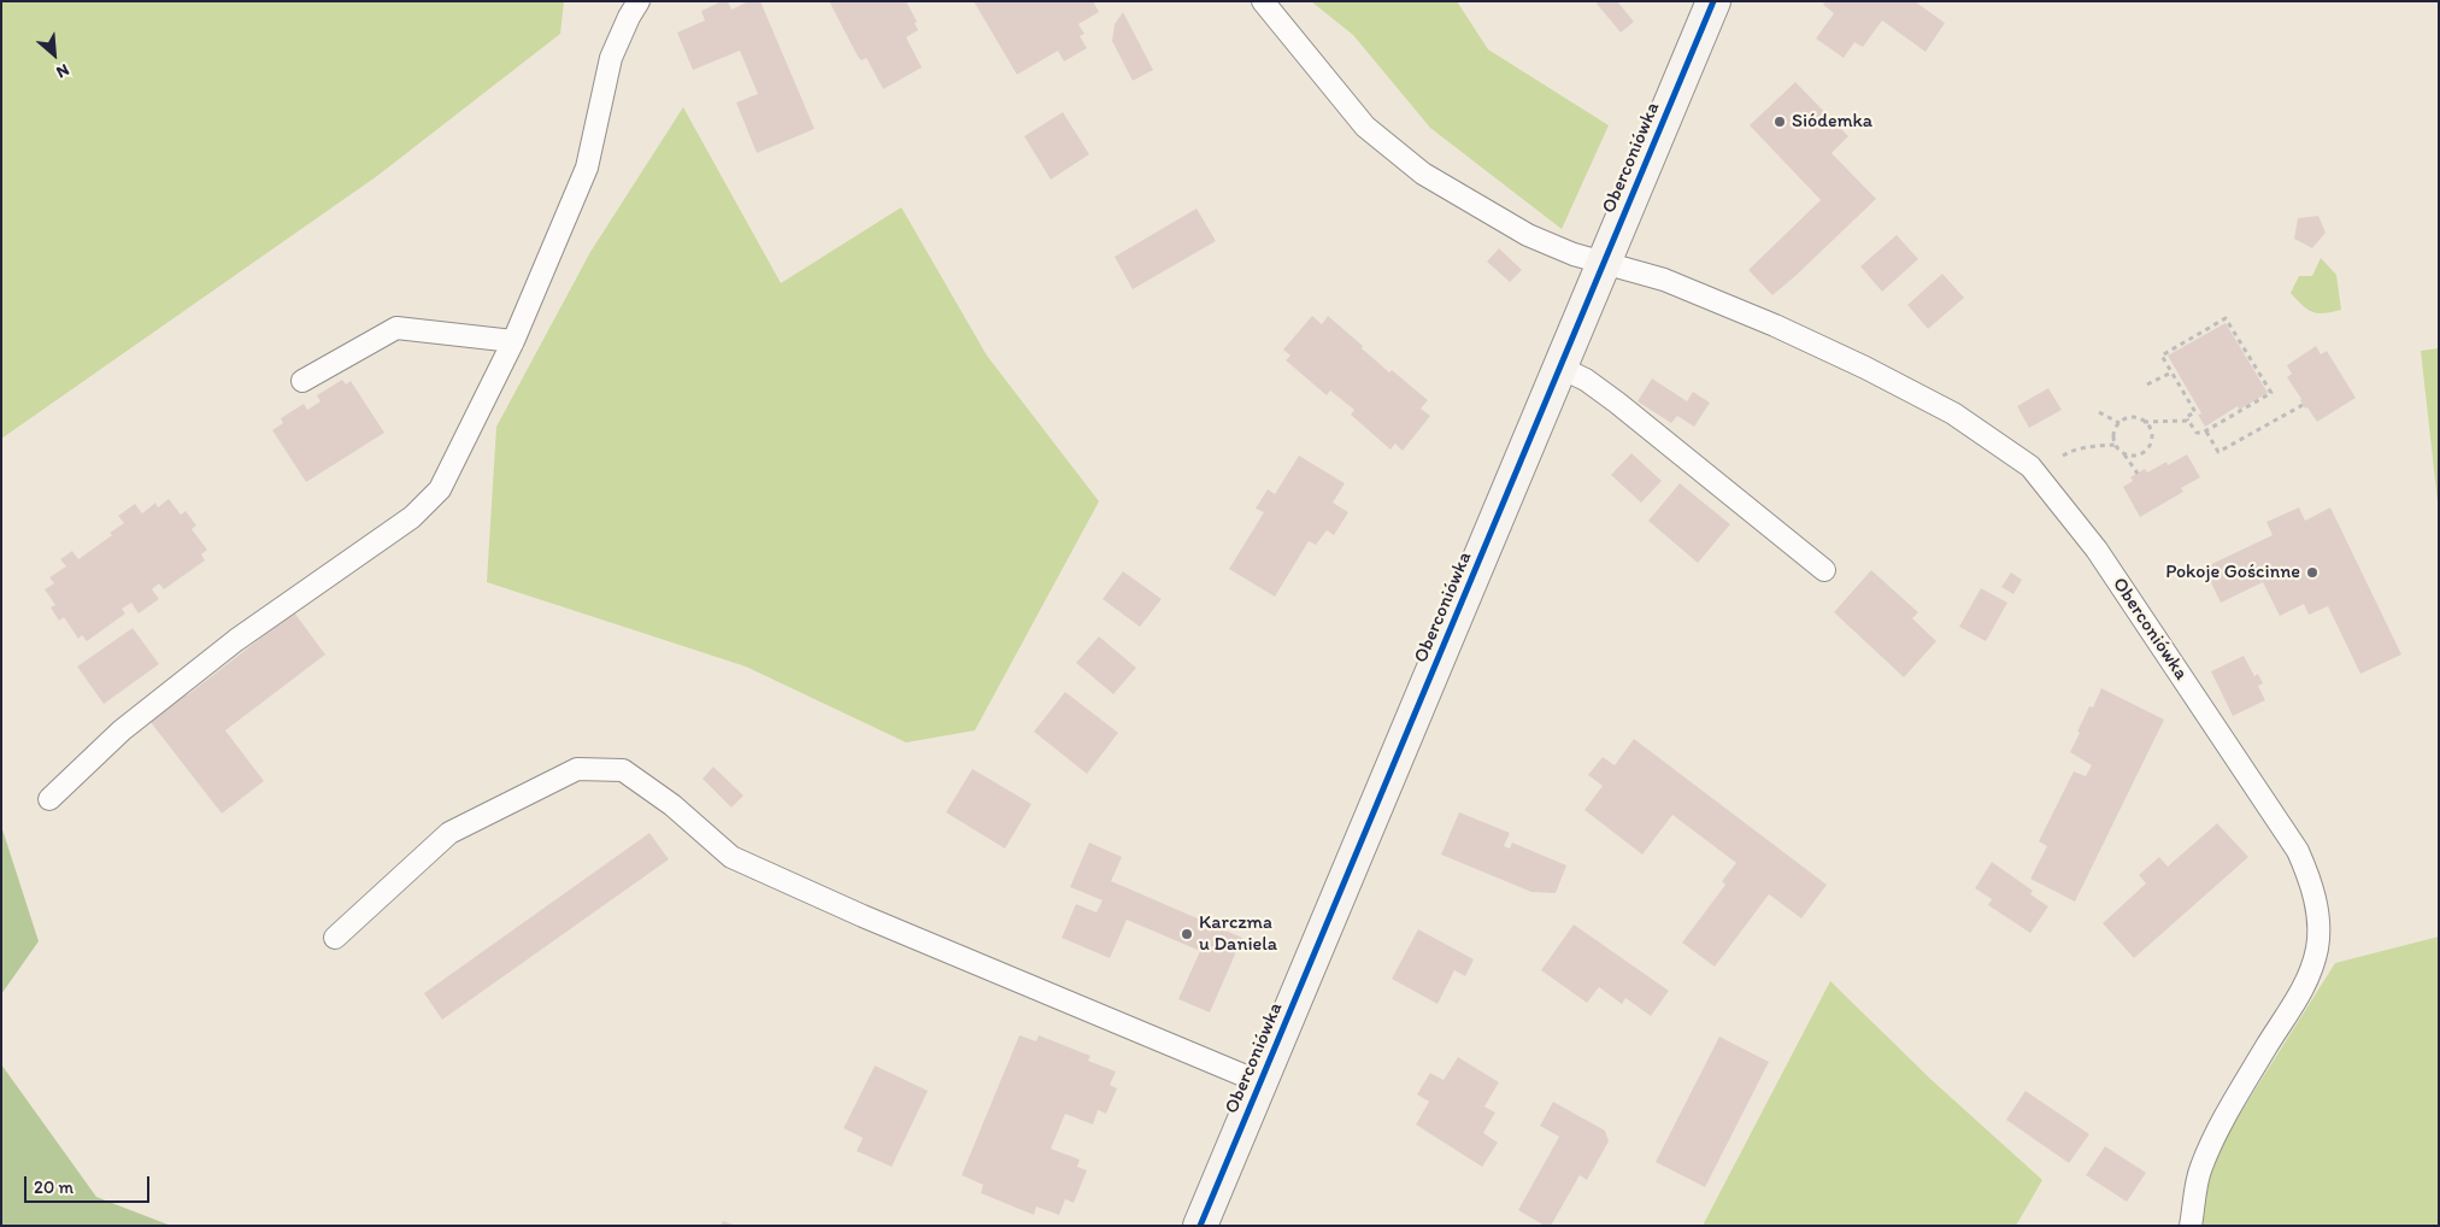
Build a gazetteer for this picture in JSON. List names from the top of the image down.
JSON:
{
  "streets": {
    "street": ["Oberconiówka"]
  },
  "places": ["Siódemka", "Pokoje Gościnne", "Karczma u Daniela"],
  "scale_bar": "20 m",
  "north": "bottom right"
}
